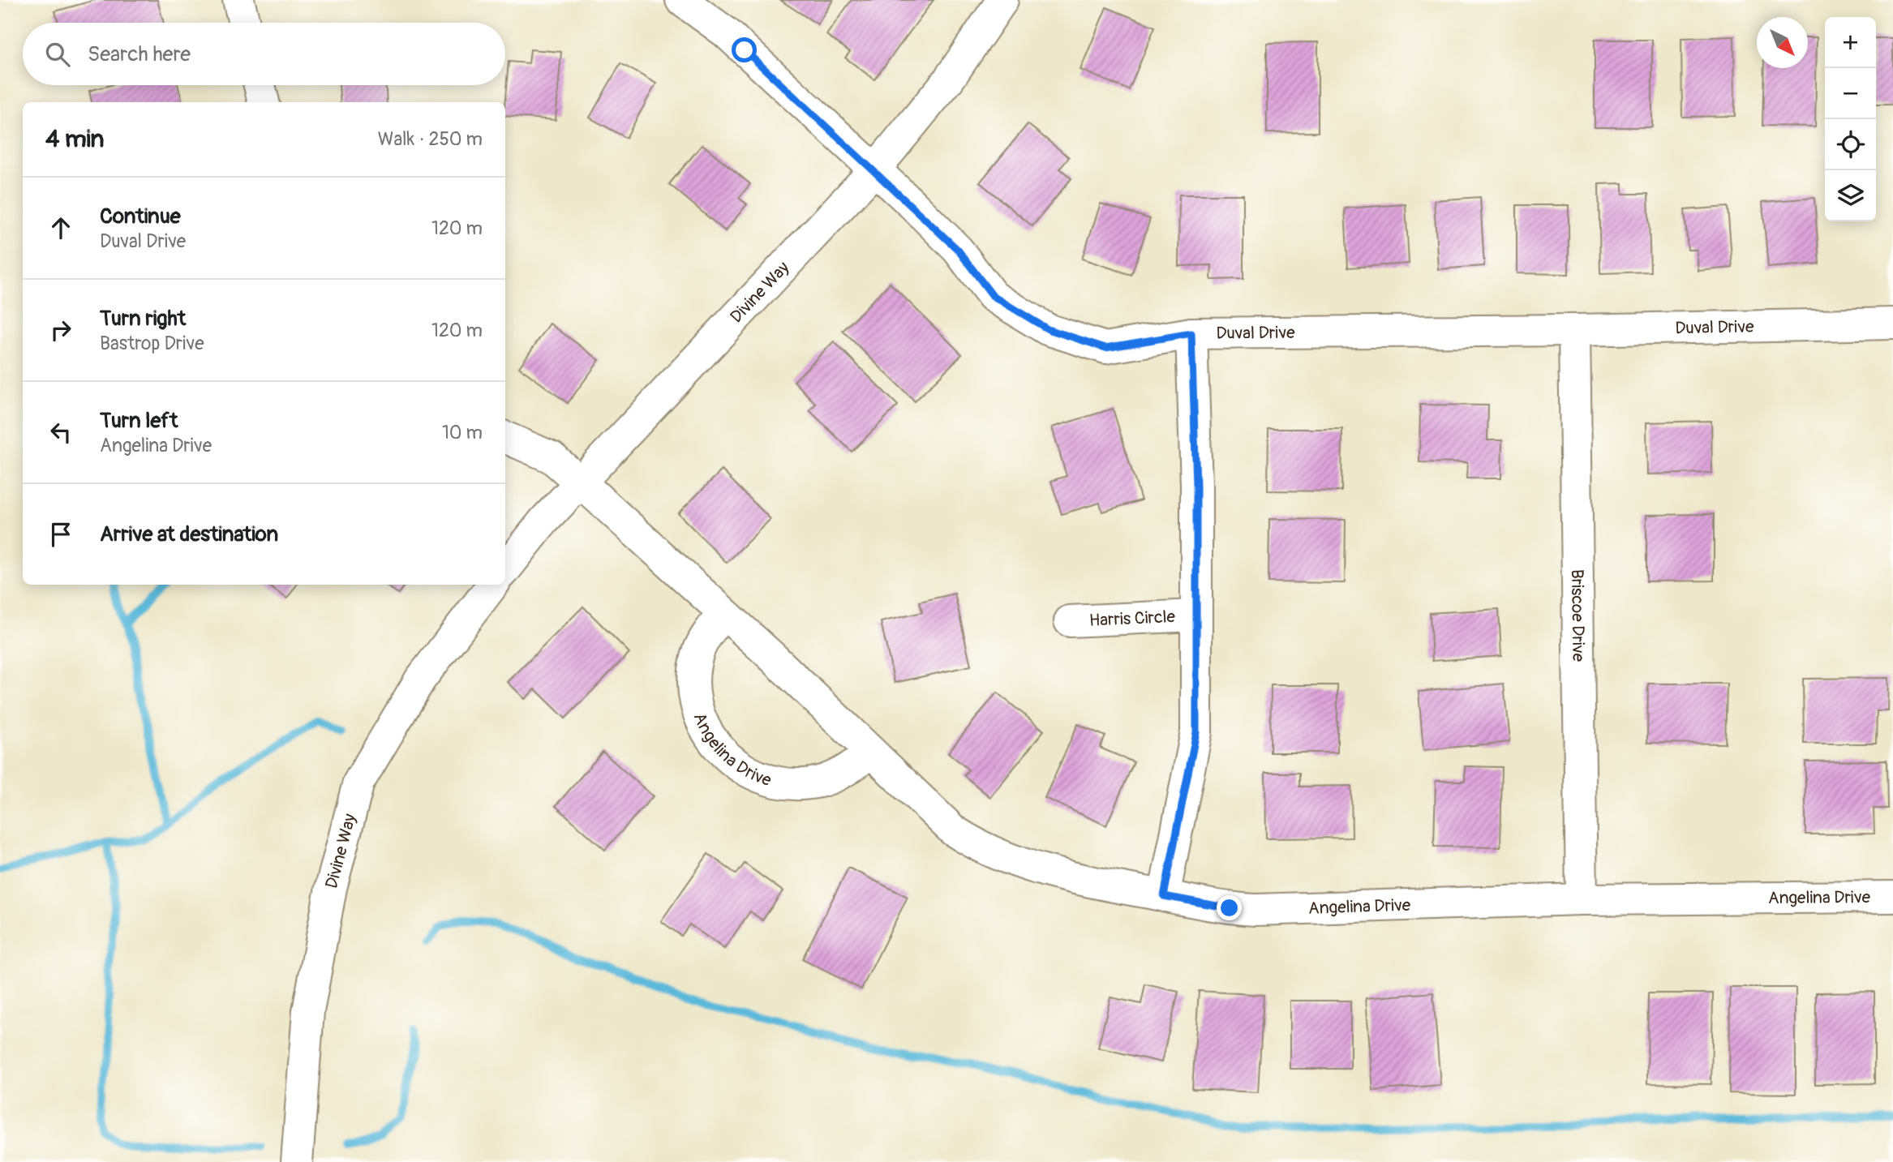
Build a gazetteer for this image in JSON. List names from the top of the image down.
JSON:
{
  "streets": {
    "street": [
      "Divine Way",
      "Duval Drive",
      "Briscoe Drive",
      "Harris Circle",
      "Angelina Drive"
    ]
  },
  "crossings": [
    ["Divine Way", "Duval Drive"],
    ["Divine Way", "Angelina Drive"],
    ["Duval Drive", "Briscoe Drive"],
    ["Briscoe Drive", "Angelina Drive"]
  ],
  "north": "bottom right",
  "page": {
    "map_buttons": ["+", "−"],
    "search": "Search here",
    "heading": ["4 min", "Walk · 250 m"],
    "list": [
      ["Continue", "Duval Drive", "120 m"],
      ["Turn right", "Bastrop Drive", "120 m"],
      ["Turn left", "Angelina Drive", "10 m"],
      "Arrive at destination"
    ]
  }
}
